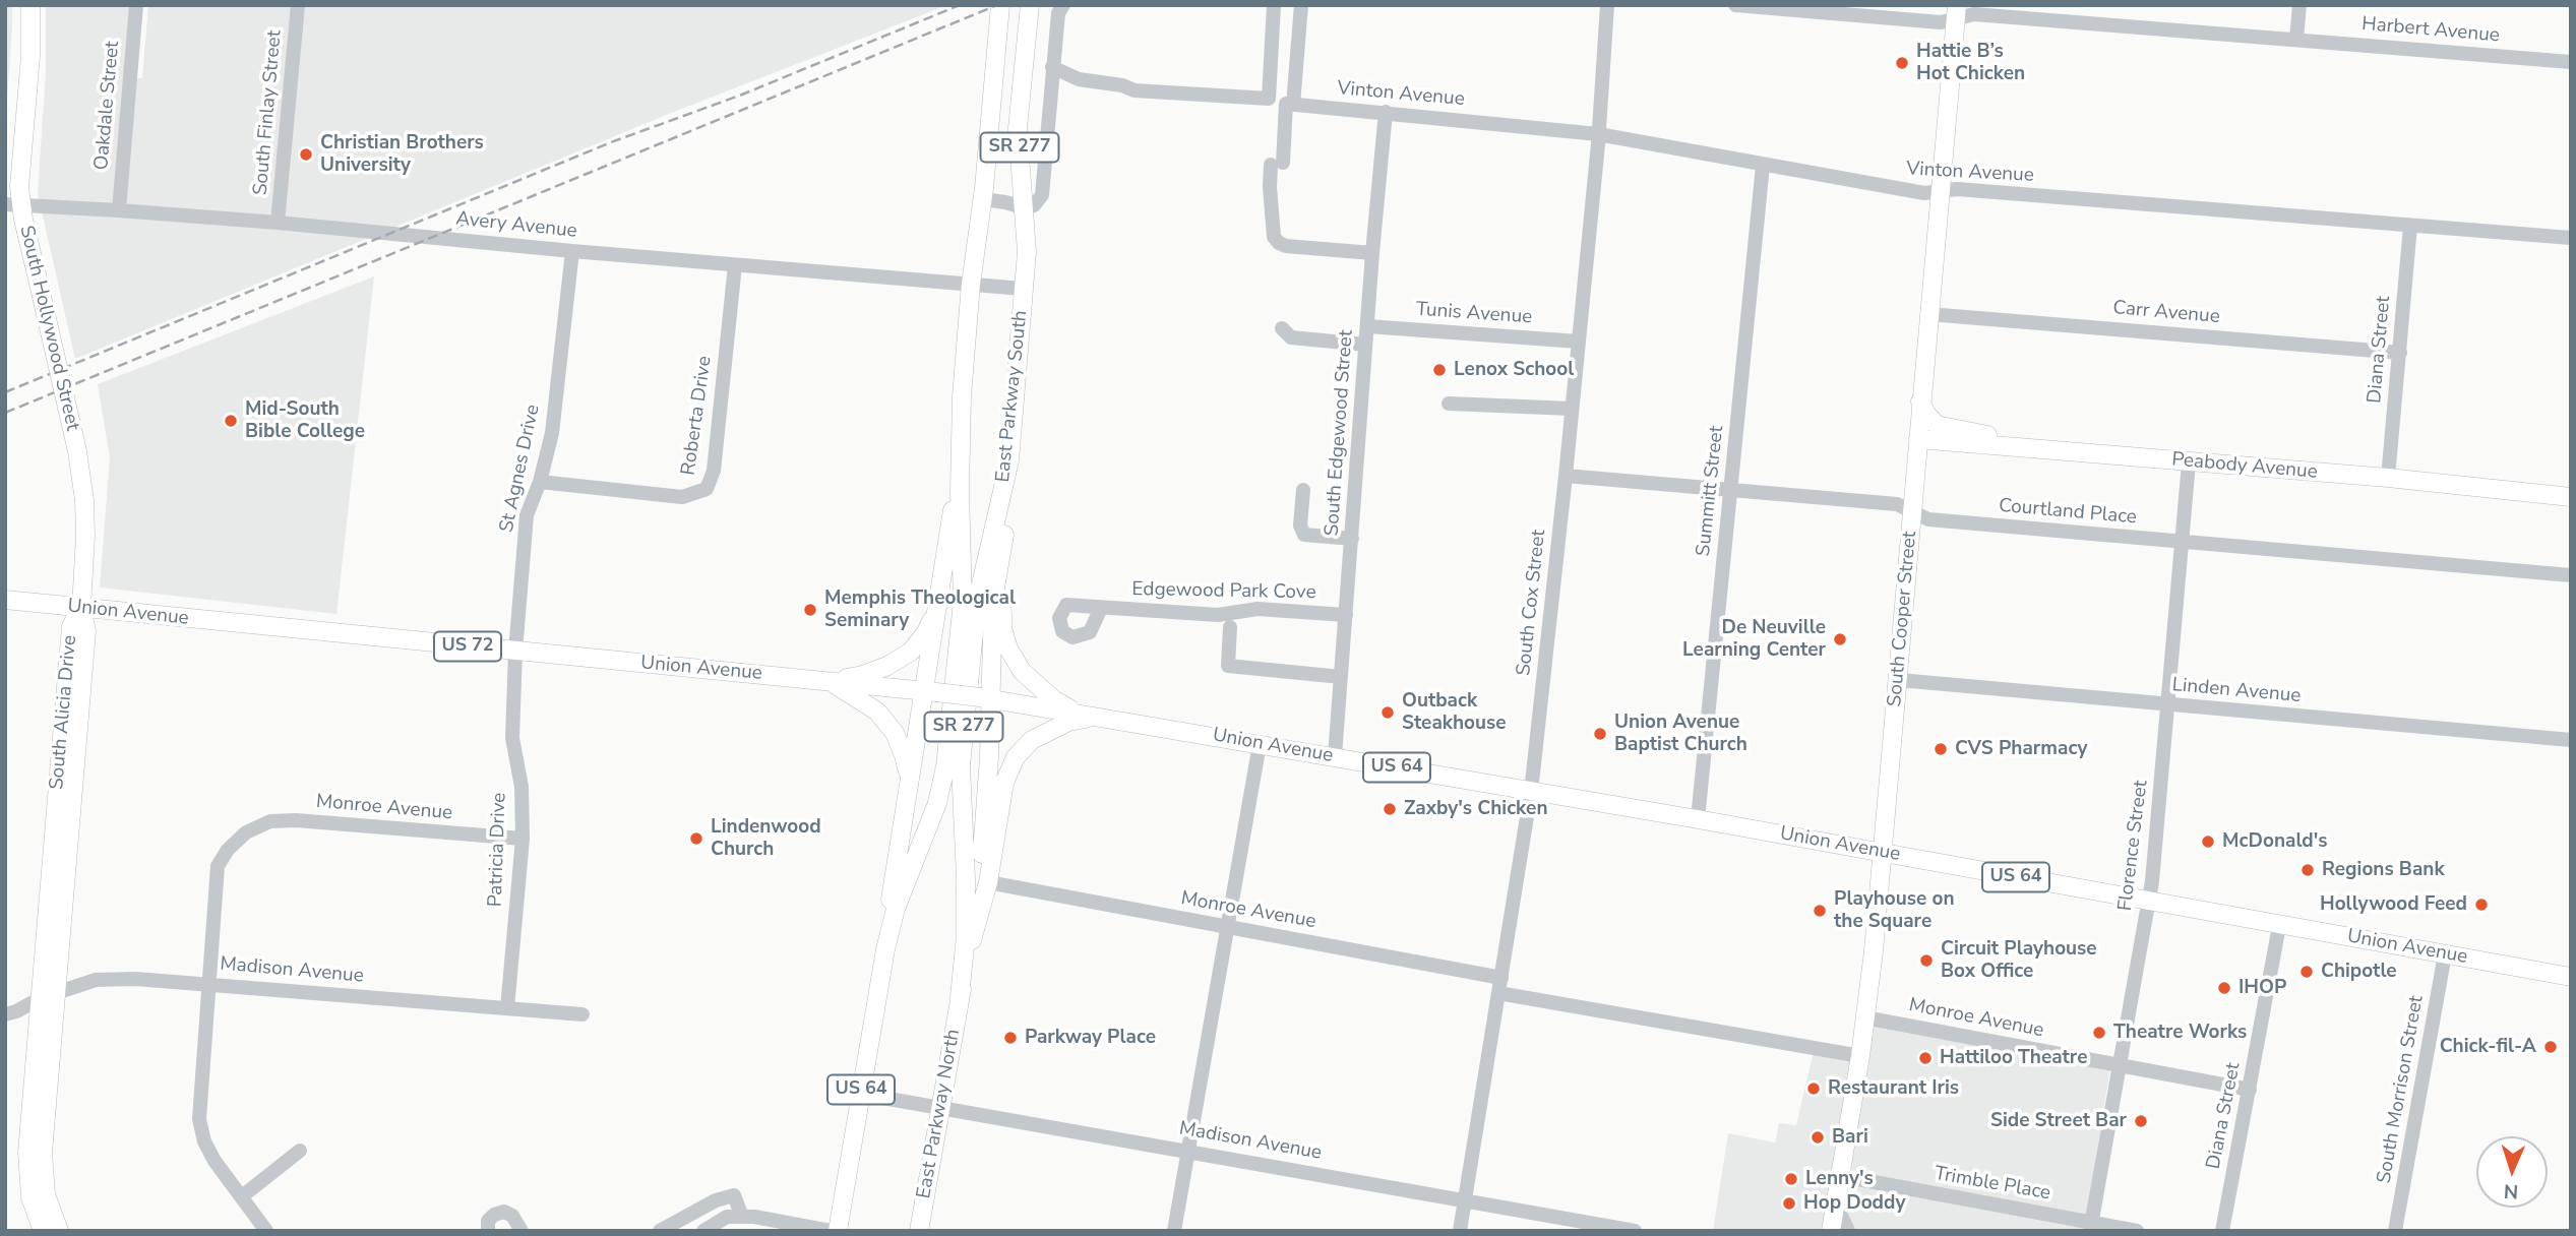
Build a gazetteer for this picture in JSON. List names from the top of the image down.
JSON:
{
  "streets": {
    "main road": [
      "SR 277",
      "South Hollywood Street",
      "East Parkway South",
      "Peabody Avenue",
      "Union Avenue",
      "South Cooper Street",
      "US 72",
      "South Alicia Drive",
      "US 64",
      "East Parkway North"
    ],
    "street": [
      "Harbert Avenue",
      "Vinton Avenue",
      "Oakdale Street",
      "South Finlay Street",
      "Avery Avenue",
      "Carr Avenue",
      "Tunis Avenue",
      "Diana Street",
      "Roberta Drive",
      "South Edgewood Street",
      "St Agnes Drive",
      "Summitt Street",
      "Courtland Place",
      "Edgewood Park Cove",
      "South Cox Street",
      "Linden Avenue",
      "Monroe Avenue",
      "Florence Street",
      "Patricia Drive",
      "Madison Avenue",
      "South Morrison Street",
      "Trimble Place"
    ]
  },
  "crossings": [
    ["Harbert Avenue", "South Cooper Street"],
    ["Vinton Avenue", "Diana Street"],
    ["Vinton Avenue", "South Edgewood Street"],
    ["Vinton Avenue", "Summitt Street"],
    ["Vinton Avenue", "South Cox Street"],
    ["Vinton Avenue", "South Cooper Street"],
    ["Oakdale Street", "Avery Avenue"],
    ["South Finlay Street", "Avery Avenue"],
    ["SR 277", "Avery Avenue"],
    ["Avery Avenue", "South Hollywood Street"],
    ["Avery Avenue", "East Parkway South"],
    ["Avery Avenue", "Roberta Drive"],
    ["Avery Avenue", "St Agnes Drive"],
    ["Carr Avenue", "Diana Street"],
    ["Carr Avenue", "South Cooper Street"],
    ["Tunis Avenue", "South Edgewood Street"],
    ["Tunis Avenue", "South Cox Street"],
    ["South Hollywood Street", "Union Avenue"],
    ["South Hollywood Street", "South Alicia Drive"],
    ["Diana Street", "Peabody Avenue"],
    ["Diana Street", "Union Avenue"],
    ["Diana Street", "Monroe Avenue"],
    ["East Parkway South", "US 64"],
    ["East Parkway South", "East Parkway North"],
    ["Roberta Drive", "St Agnes Drive"],
    ["South Edgewood Street", "Edgewood Park Cove"],
    ["South Edgewood Street", "Union Avenue"],
    ["Peabody Avenue", "South Cooper Street"],
    ["Peabody Avenue", "Florence Street"],
    ["St Agnes Drive", "Union Avenue"],
    ["St Agnes Drive", "Patricia Drive"],
    ["Summitt Street", "Courtland Place"],
    ["Summitt Street", "Union Avenue"],
    ["Courtland Place", "South Cox Street"],
    ["Courtland Place", "South Cooper Street"],
    ["Courtland Place", "Florence Street"],
    ["South Cox Street", "Union Avenue"],
    ["South Cox Street", "Monroe Avenue"],
    ["South Cox Street", "Madison Avenue"],
    ["Union Avenue", "South Cooper Street"],
    ["Union Avenue", "South Alicia Drive"],
    ["Union Avenue", "US 64"],
    ["Union Avenue", "Florence Street"],
    ["Union Avenue", "Patricia Drive"],
    ["Union Avenue", "South Morrison Street"],
    ["South Cooper Street", "Linden Avenue"],
    ["South Cooper Street", "Monroe Avenue"],
    ["South Cooper Street", "Trimble Place"],
    ["Linden Avenue", "Florence Street"],
    ["South Alicia Drive", "Madison Avenue"],
    ["US 64", "Monroe Avenue"],
    ["US 64", "Madison Avenue"],
    ["US 64", "East Parkway North"],
    ["Monroe Avenue", "Florence Street"],
    ["Monroe Avenue", "Patricia Drive"],
    ["Monroe Avenue", "Madison Avenue"],
    ["Florence Street", "Trimble Place"],
    ["Patricia Drive", "Madison Avenue"],
    ["Madison Avenue", "East Parkway North"]
  ],
  "places": [
    "Hattie B’s Hot Chicken",
    "Christian Brothers University",
    "Lenox School",
    "Mid-South Bible College",
    "Memphis Theological Seminary",
    "De Neuville Learning Center",
    "Outback Steakhouse",
    "Union Avenue Baptist Church",
    "CVS Pharmacy",
    "Zaxby's Chicken",
    "Lindenwood Church",
    "McDonald's",
    "Regions Bank",
    "Hollywood Feed",
    "Playhouse on the Square",
    "Circuit Playhouse Box Office",
    "Chipotle",
    "IHOP",
    "Theatre Works",
    "Parkway Place",
    "Chick-fil-A",
    "Hattiloo Theatre",
    "Restaurant Iris",
    "Side Street Bar",
    "Bari",
    "Lenny's",
    "Hop Doddy"
  ],
  "north": "bottom"
}
